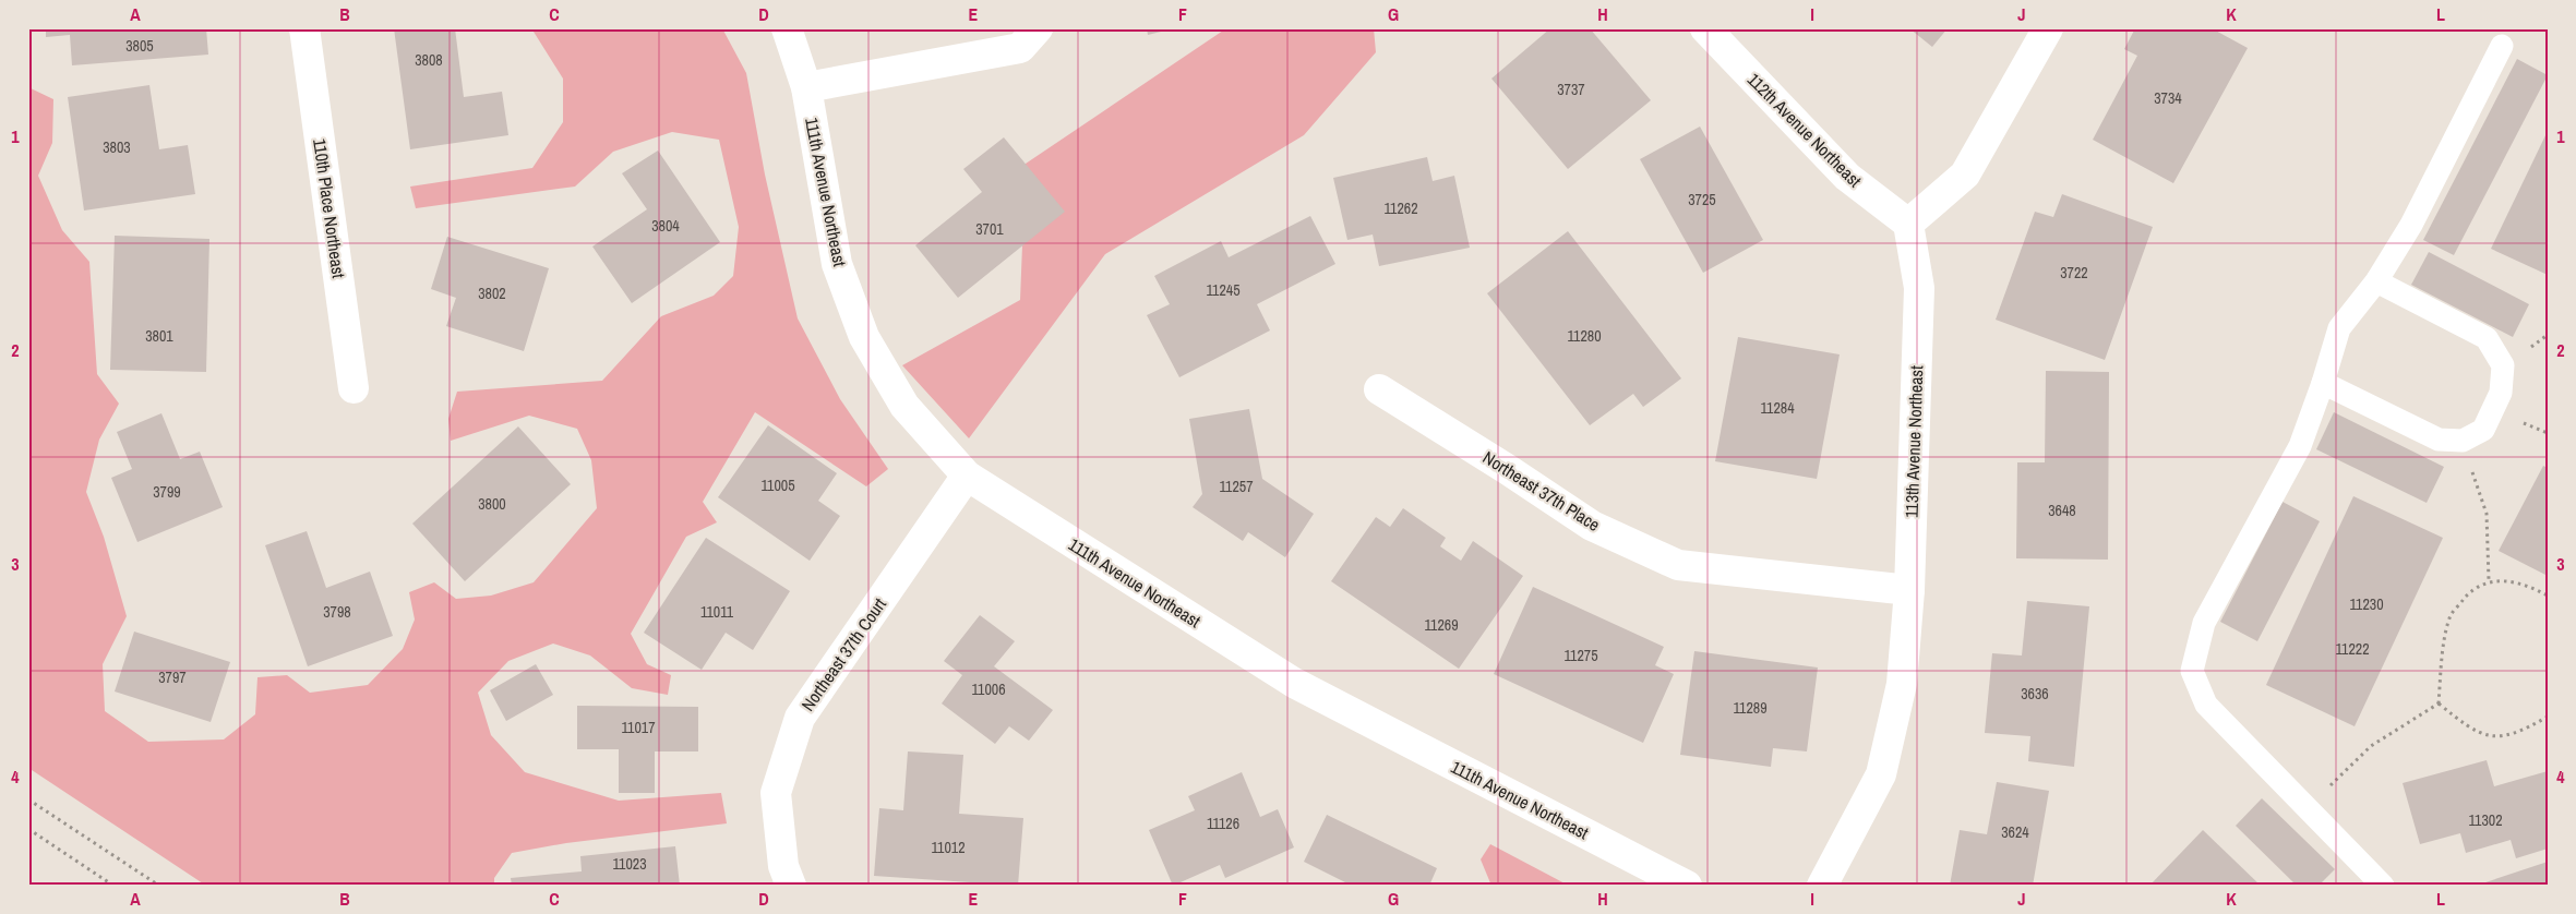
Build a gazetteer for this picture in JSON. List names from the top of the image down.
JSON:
{
  "streets": {
    "street": [
      "112th Avenue Northeast",
      "111th Avenue Northeast",
      "110th Place Northeast",
      "113th Avenue Northeast",
      "Northeast 37th Place",
      "Northeast 37th Court"
    ]
  },
  "crossings": [
    ["112th Avenue Northeast", "113th Avenue Northeast"],
    ["111th Avenue Northeast", "Northeast 37th Court"],
    ["113th Avenue Northeast", "Northeast 37th Place"]
  ],
  "house_numbers": [
    "3805",
    "3808",
    "3737",
    "3734",
    "3803",
    "3725",
    "11262",
    "3804",
    "3701",
    "3722",
    "11245",
    "3802",
    "3801",
    "11280",
    "11284",
    "11005",
    "11257",
    "3799",
    "3800",
    "3648",
    "11230",
    "3798",
    "11011",
    "11269",
    "11222",
    "11275",
    "3797",
    "11006",
    "3636",
    "11289",
    "11017",
    "11302",
    "11126",
    "3624",
    "11012",
    "11023"
  ],
  "grid": {
    "columns": [
      "A",
      "B",
      "C",
      "D",
      "E",
      "F",
      "G",
      "H",
      "I",
      "J",
      "K",
      "L"
    ],
    "rows": [
      "1",
      "2",
      "3",
      "4"
    ]
  }
}
